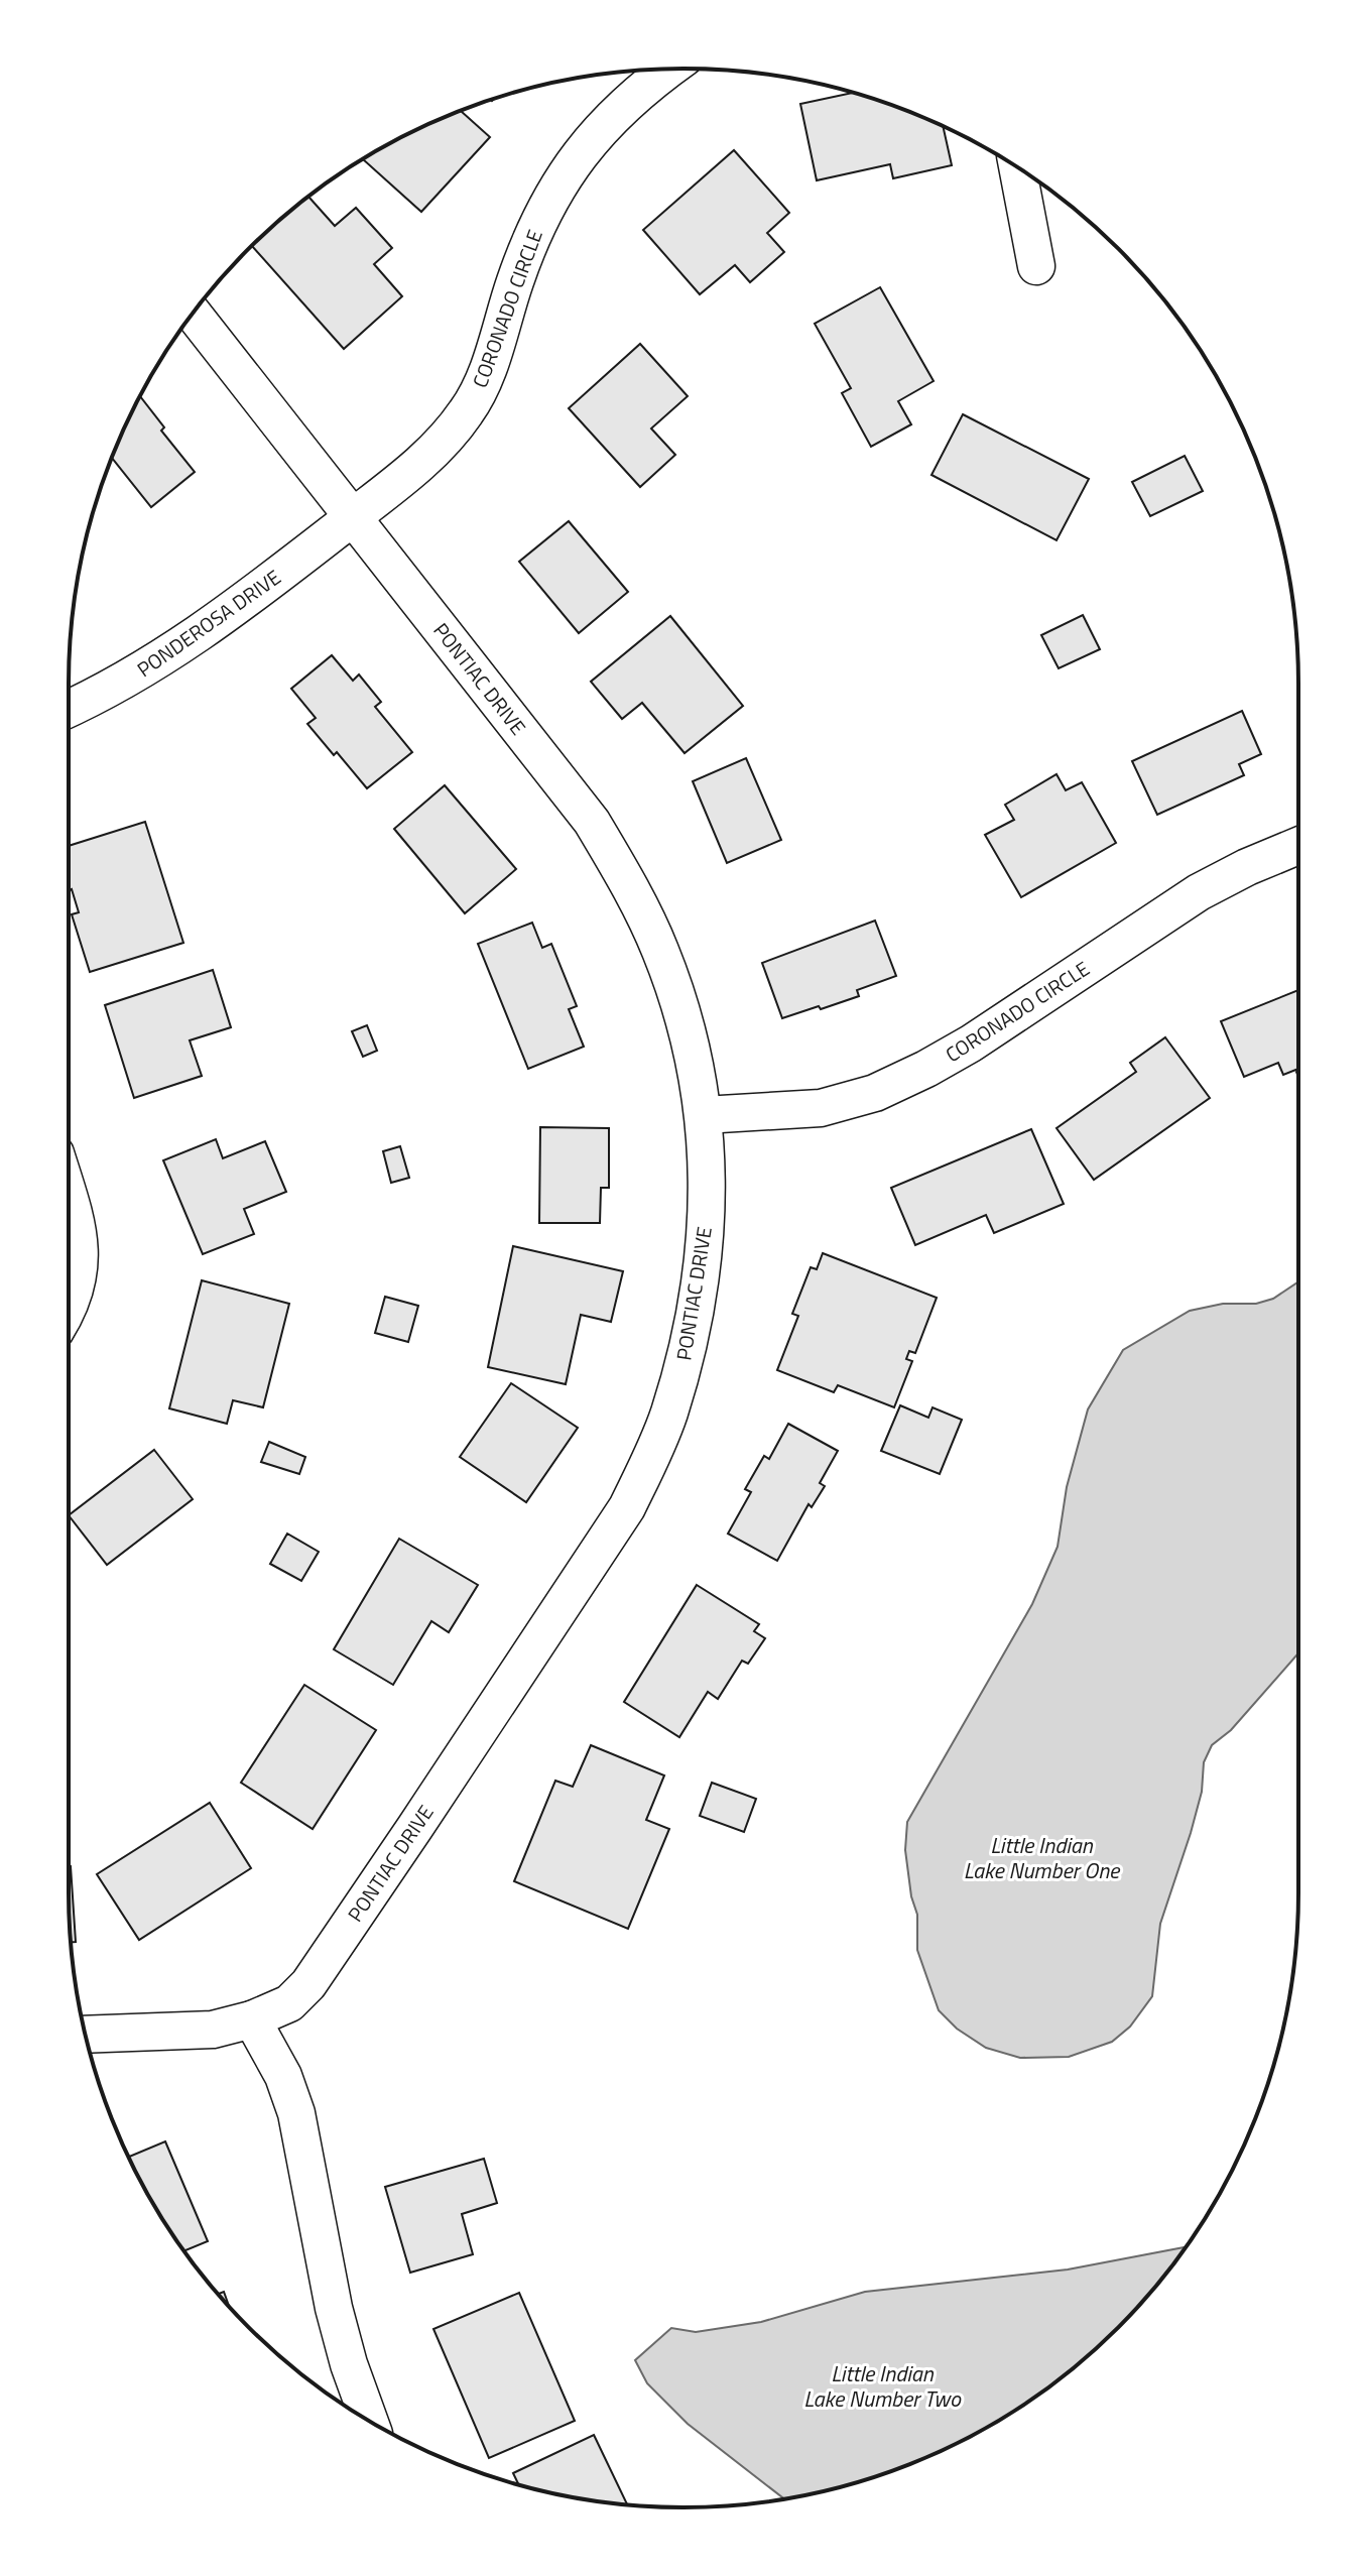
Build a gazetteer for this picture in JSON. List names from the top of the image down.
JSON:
{
  "streets": {
    "street": ["CORONADO CIRCLE", "PONDEROSA DRIVE", "PONTIAC DRIVE"]
  },
  "crossings": [
    ["CORONADO CIRCLE", "PONDEROSA DRIVE"],
    ["CORONADO CIRCLE", "PONTIAC DRIVE"],
    ["PONDEROSA DRIVE", "PONTIAC DRIVE"]
  ],
  "water": ["Little Indian Lake Number One", "Little Indian Lake Number Two"]
}
